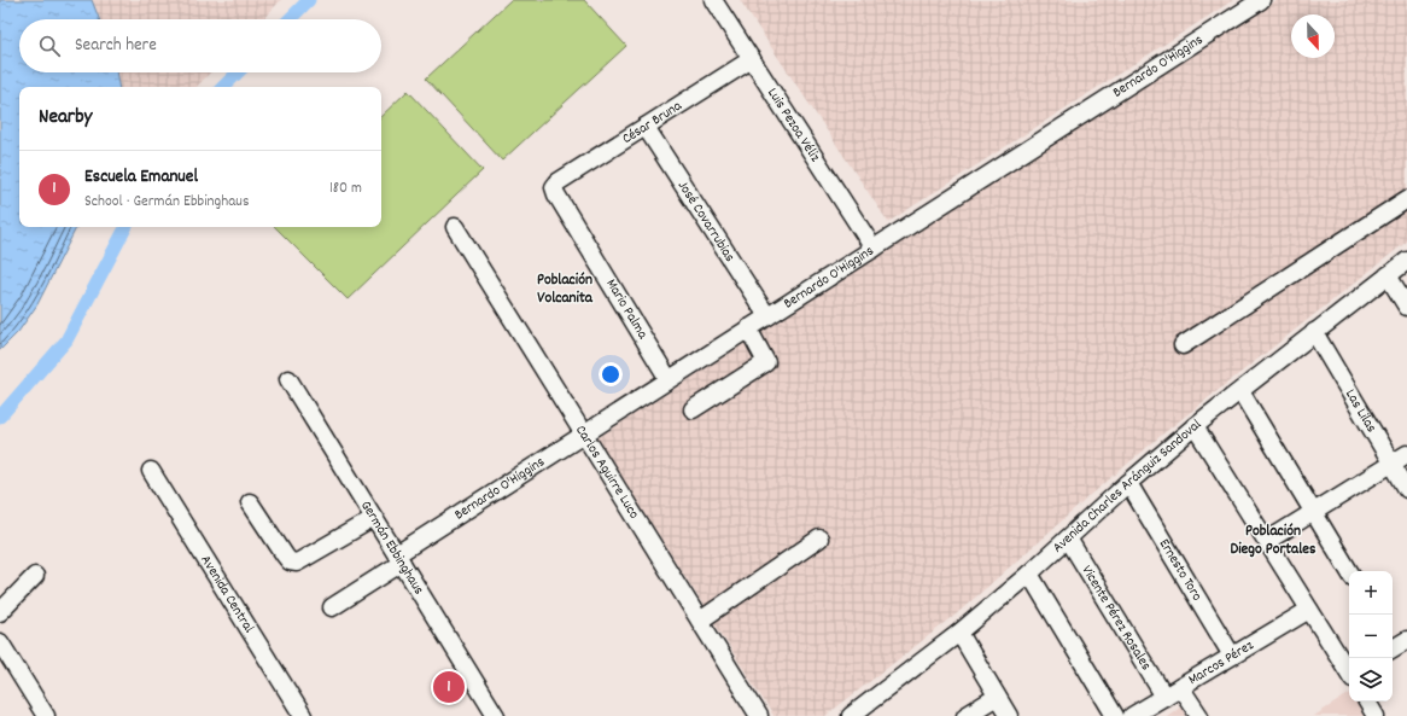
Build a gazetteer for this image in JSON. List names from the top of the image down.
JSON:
{
  "streets": {
    "street": [
      "Bernardo O'Higgins",
      "César Bruna",
      "Luis Pezoa Véliz",
      "José Covarrubias",
      "Mario Palma",
      "Las Lilas",
      "Carlos Aguirre Luco",
      "Avenida Charles Aránguiz Sandoval",
      "Germán Ebbinghaus",
      "Ernesto Toro",
      "Avenida Central",
      "Vicente Pérez Rosales",
      "Marcos Pérez"
    ]
  },
  "crossings": [
    ["Bernardo O'Higgins", "Luis Pezoa Véliz"],
    ["Bernardo O'Higgins", "José Covarrubias"],
    ["Bernardo O'Higgins", "Mario Palma"],
    ["Bernardo O'Higgins", "Carlos Aguirre Luco"],
    ["Bernardo O'Higgins", "Germán Ebbinghaus"],
    ["César Bruna", "Luis Pezoa Véliz"],
    ["César Bruna", "José Covarrubias"],
    ["César Bruna", "Mario Palma"],
    ["Las Lilas", "Avenida Charles Aránguiz Sandoval"],
    ["Avenida Charles Aránguiz Sandoval", "Ernesto Toro"],
    ["Avenida Charles Aránguiz Sandoval", "Vicente Pérez Rosales"],
    ["Ernesto Toro", "Marcos Pérez"],
    ["Vicente Pérez Rosales", "Marcos Pérez"]
  ],
  "districts": ["Población Volcanita", "Población Diego Portales"],
  "north": "bottom",
  "page": {
    "search": "Search here",
    "heading": "Nearby",
    "list": [
      {
        "mark": "1",
        "name": "Escuela Emanuel",
        "note": "School · Germán Ebbinghaus",
        "value": "180 m"
      }
    ],
    "map_buttons": ["+", "−"],
    "pins": "1"
  }
}
